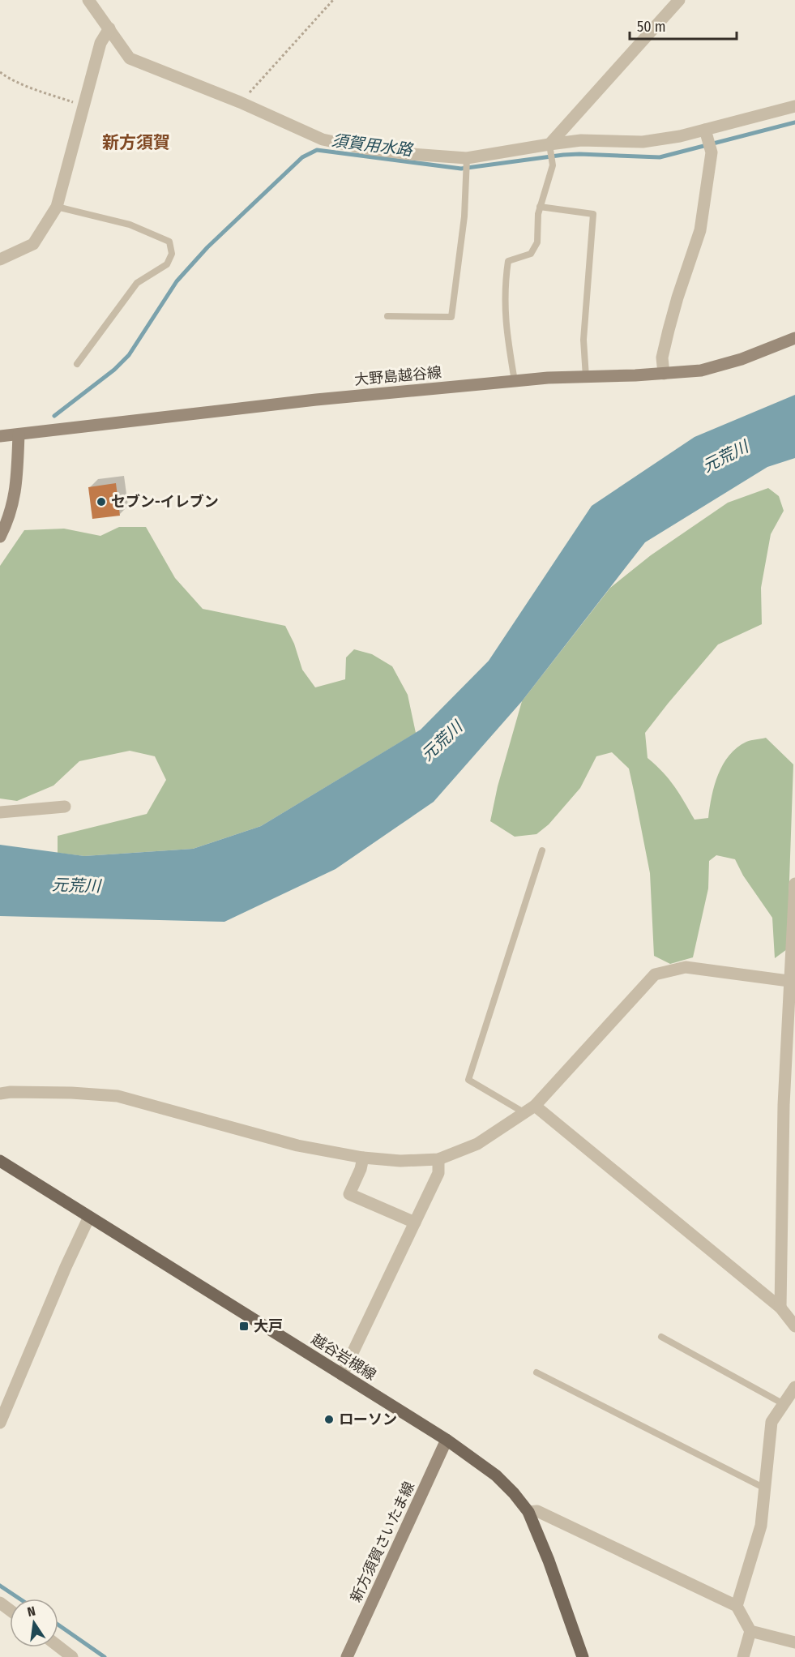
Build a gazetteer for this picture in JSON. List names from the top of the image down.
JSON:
{
  "streets": {
    "main road": ["大野島越谷線", "越谷岩槻線", "新方須賀さいたま線"]
  },
  "crossings": [
    ["越谷岩槻線", "新方須賀さいたま線"]
  ],
  "districts": ["新方須賀"],
  "water": ["須賀用水路", "元荒川"],
  "places": {
    "other": ["セブン-イレブン", "ローソン"],
    "transit": ["大戸"]
  },
  "scale_bar": "50 m",
  "north": "top"
}
